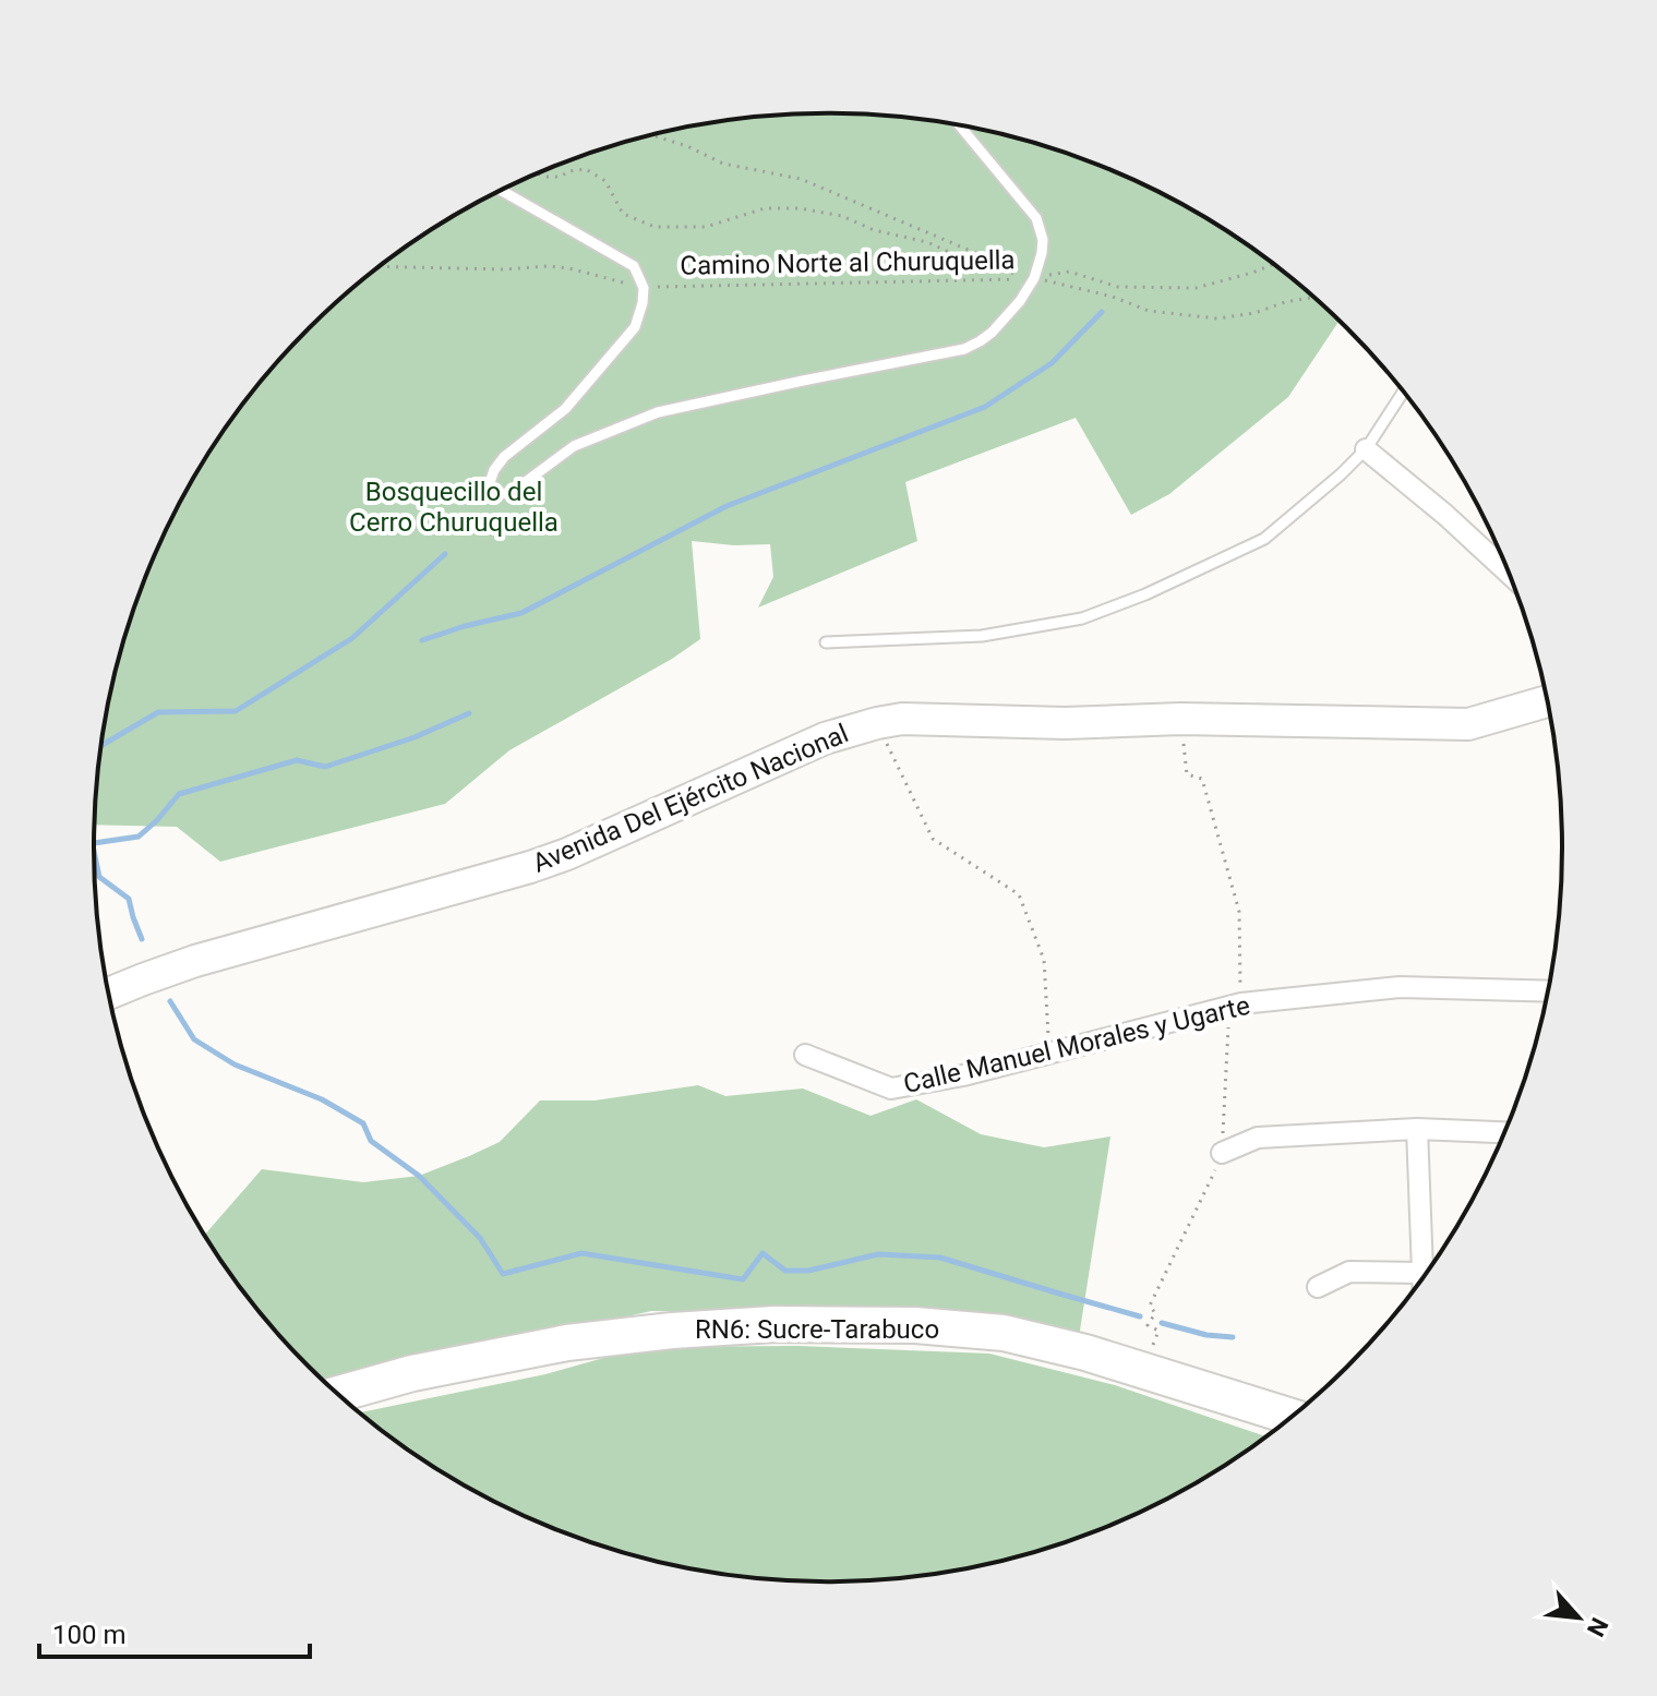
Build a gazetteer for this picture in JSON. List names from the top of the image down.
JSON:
{
  "streets": {
    "highway": ["RN6: Sucre-Tarabuco"],
    "main road": ["Avenida Del Ejército Nacional"],
    "street": ["Calle Manuel Morales y Ugarte"],
    "path": ["Camino Norte al Churuquella"]
  },
  "parks": ["Bosquecillo del Cerro Churuquella"],
  "scale_bar": "100 m",
  "north": "bottom right"
}
